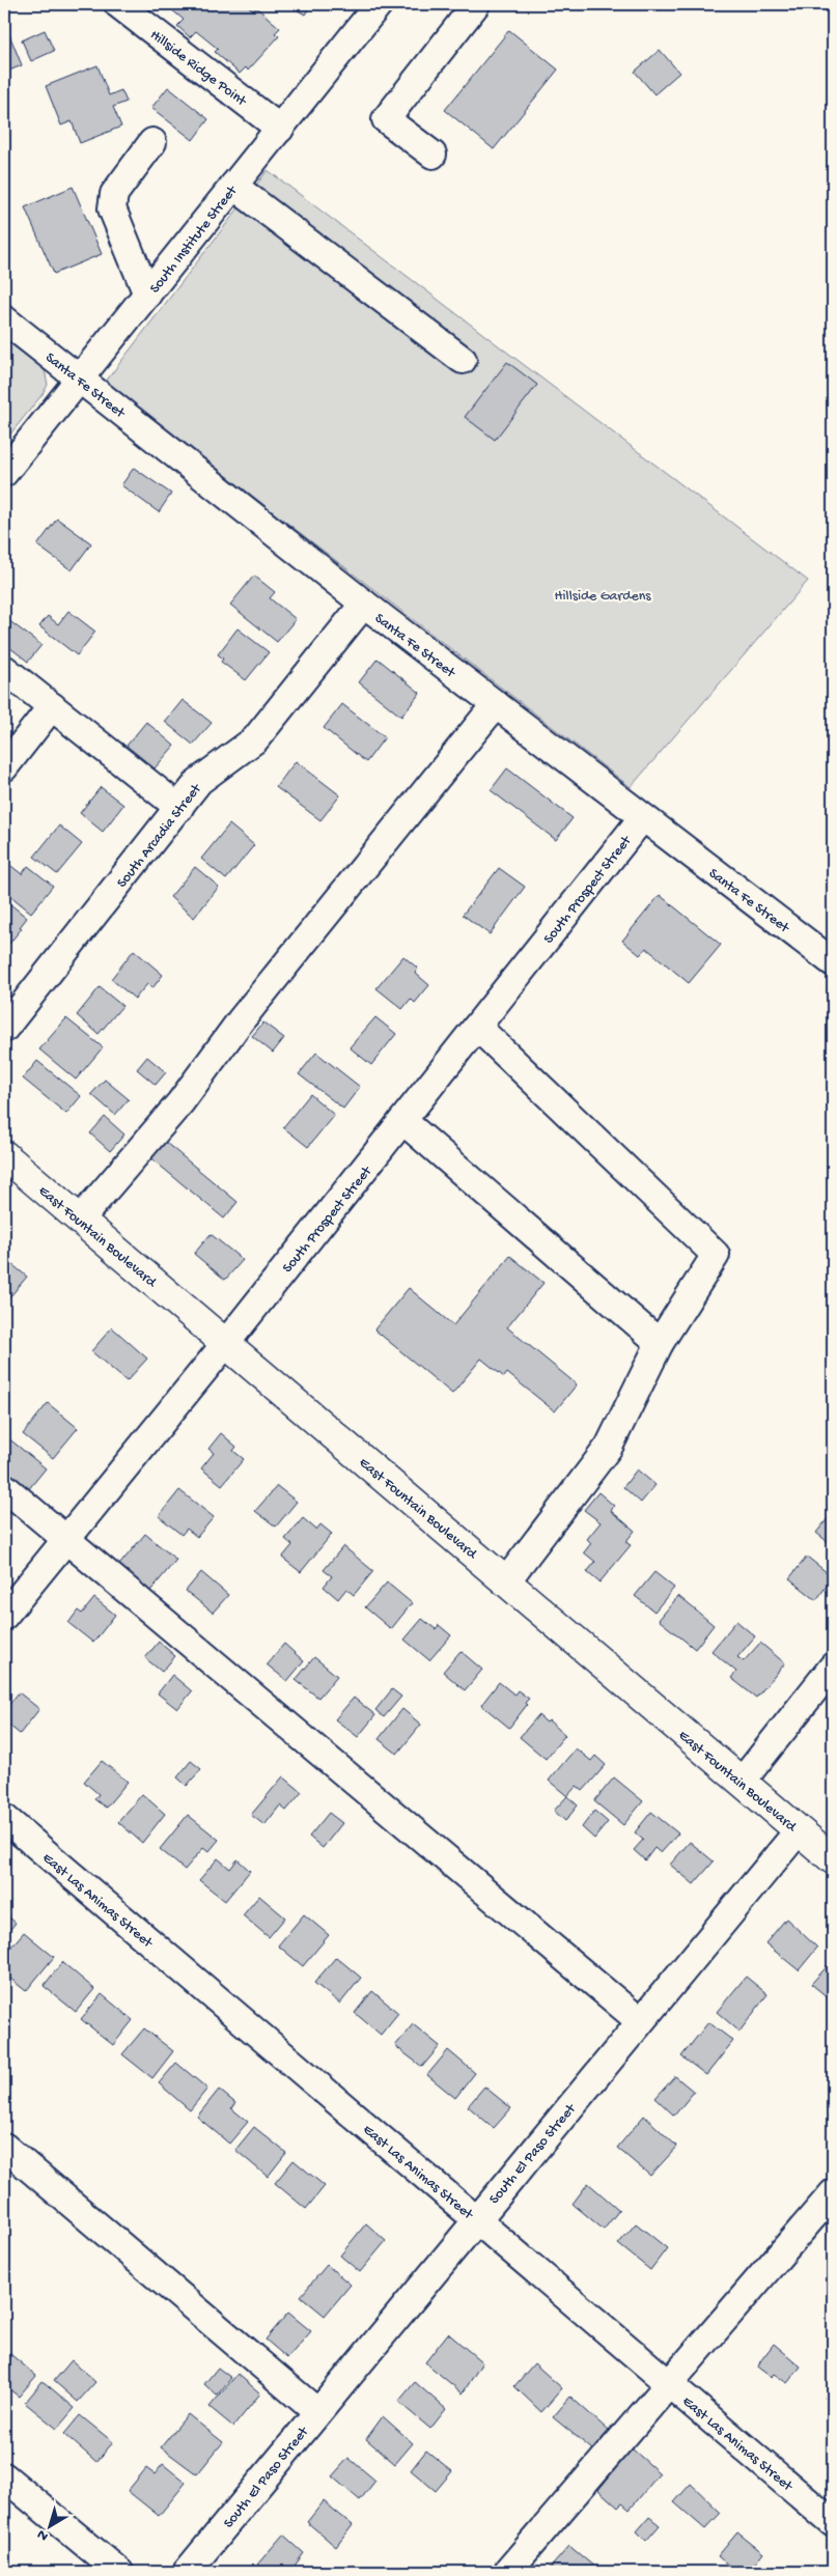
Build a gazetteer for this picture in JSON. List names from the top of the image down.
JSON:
{
  "streets": {
    "main road": ["East Fountain Boulevard"],
    "street": [
      "Hillside Ridge Point",
      "South Institute Street",
      "Santa Fe Street",
      "South Arcadia Street",
      "South Prospect Street",
      "East Las Animas Street",
      "South El Paso Street"
    ]
  },
  "crossings": [
    ["Hillside Ridge Point", "South Institute Street"],
    ["South Institute Street", "Santa Fe Street"],
    ["Santa Fe Street", "South Arcadia Street"],
    ["Santa Fe Street", "South Prospect Street"],
    ["South Prospect Street", "East Fountain Boulevard"],
    ["East Fountain Boulevard", "South El Paso Street"],
    ["East Las Animas Street", "South El Paso Street"]
  ],
  "parks": ["Hillside Gardens"],
  "north": "bottom left"
}
